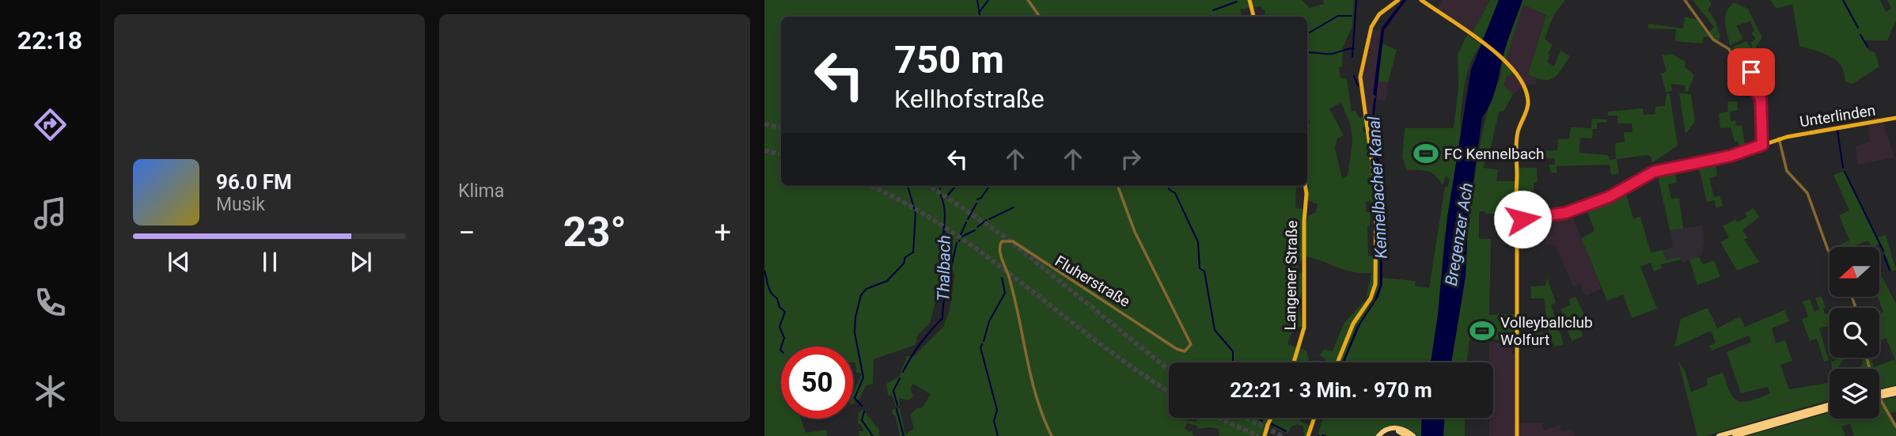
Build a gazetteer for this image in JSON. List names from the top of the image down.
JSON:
{
  "streets": {
    "main road": ["Unterlinden", "Langener Straße"],
    "street": ["Fluherstraße"]
  },
  "water": ["Kennelbacher Kanal", "Bregenzer Ach", "Thalbach"],
  "places": {
    "sports": ["FC Kennelbach", "Volleyballclub Wolfurt"]
  },
  "north": "left",
  "page": {
    "tabs": "22:18",
    "tile": "Klima",
    "turn": ["750 m", "Kellhofstraße"],
    "song": ["96.0 FM", "Musik"],
    "heat": ["−", "23°", "+"],
    "limit": "50",
    "trip": "22:21 · 3 Min. · 970 m"
  }
}
